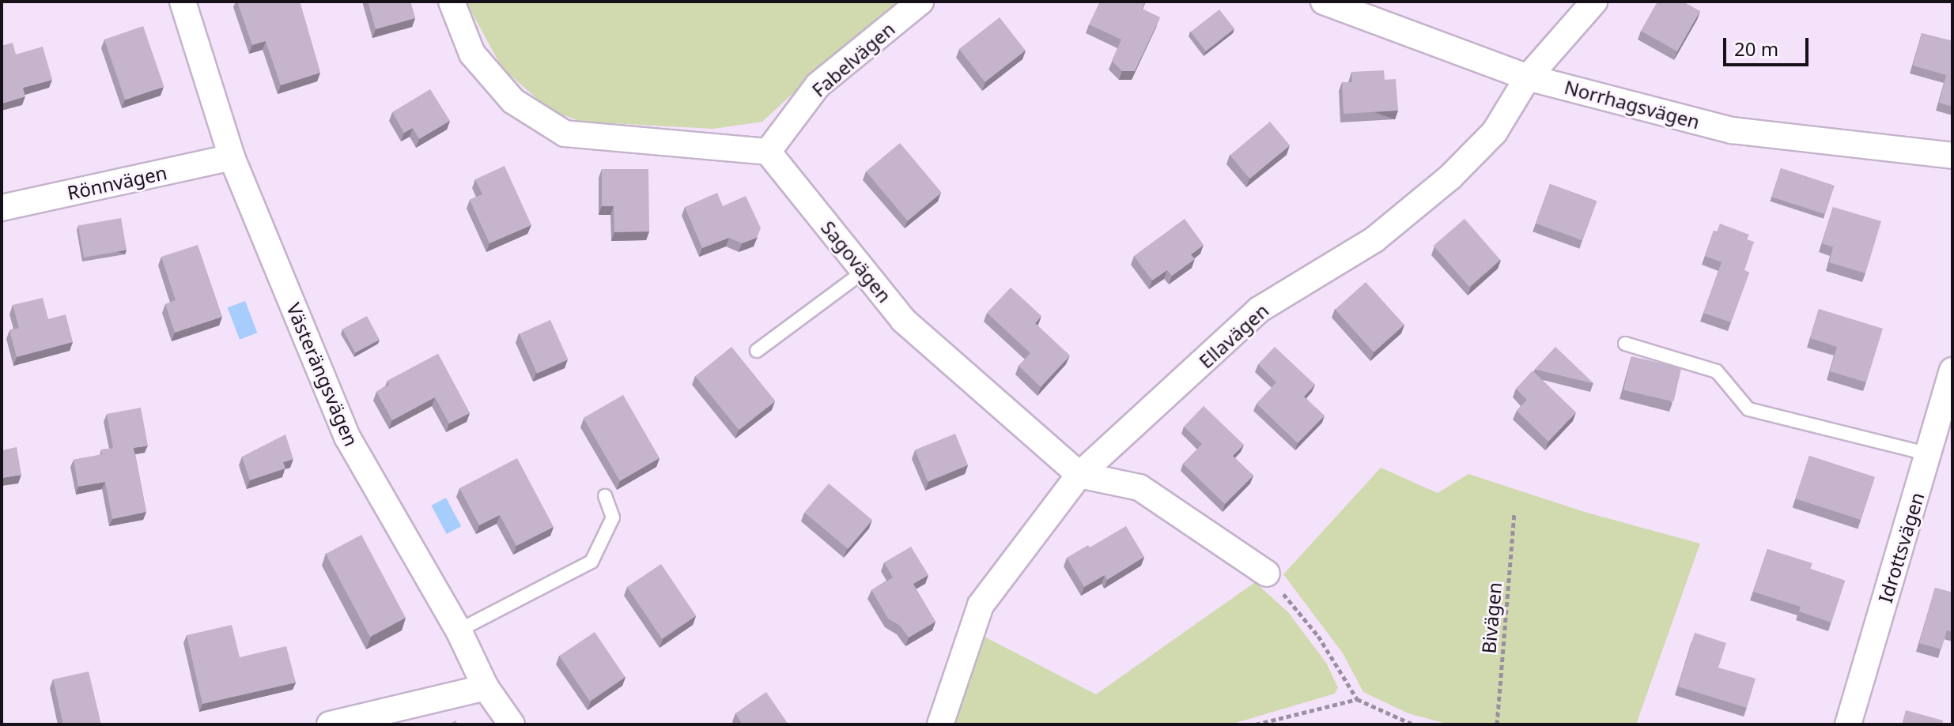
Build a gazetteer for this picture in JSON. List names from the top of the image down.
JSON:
{
  "streets": {
    "street": [
      "Fabelvägen",
      "Norrhagsvägen",
      "Rönnvägen",
      "Sagovägen",
      "Ellavägen",
      "Västerängsvägen",
      "Idrottsvägen"
    ],
    "path": ["Bivägen"]
  },
  "crossings": [
    ["Fabelvägen", "Sagovägen"],
    ["Norrhagsvägen", "Ellavägen"],
    ["Rönnvägen", "Västerängsvägen"],
    ["Sagovägen", "Ellavägen"]
  ],
  "scale_bar": "20 m"
}
